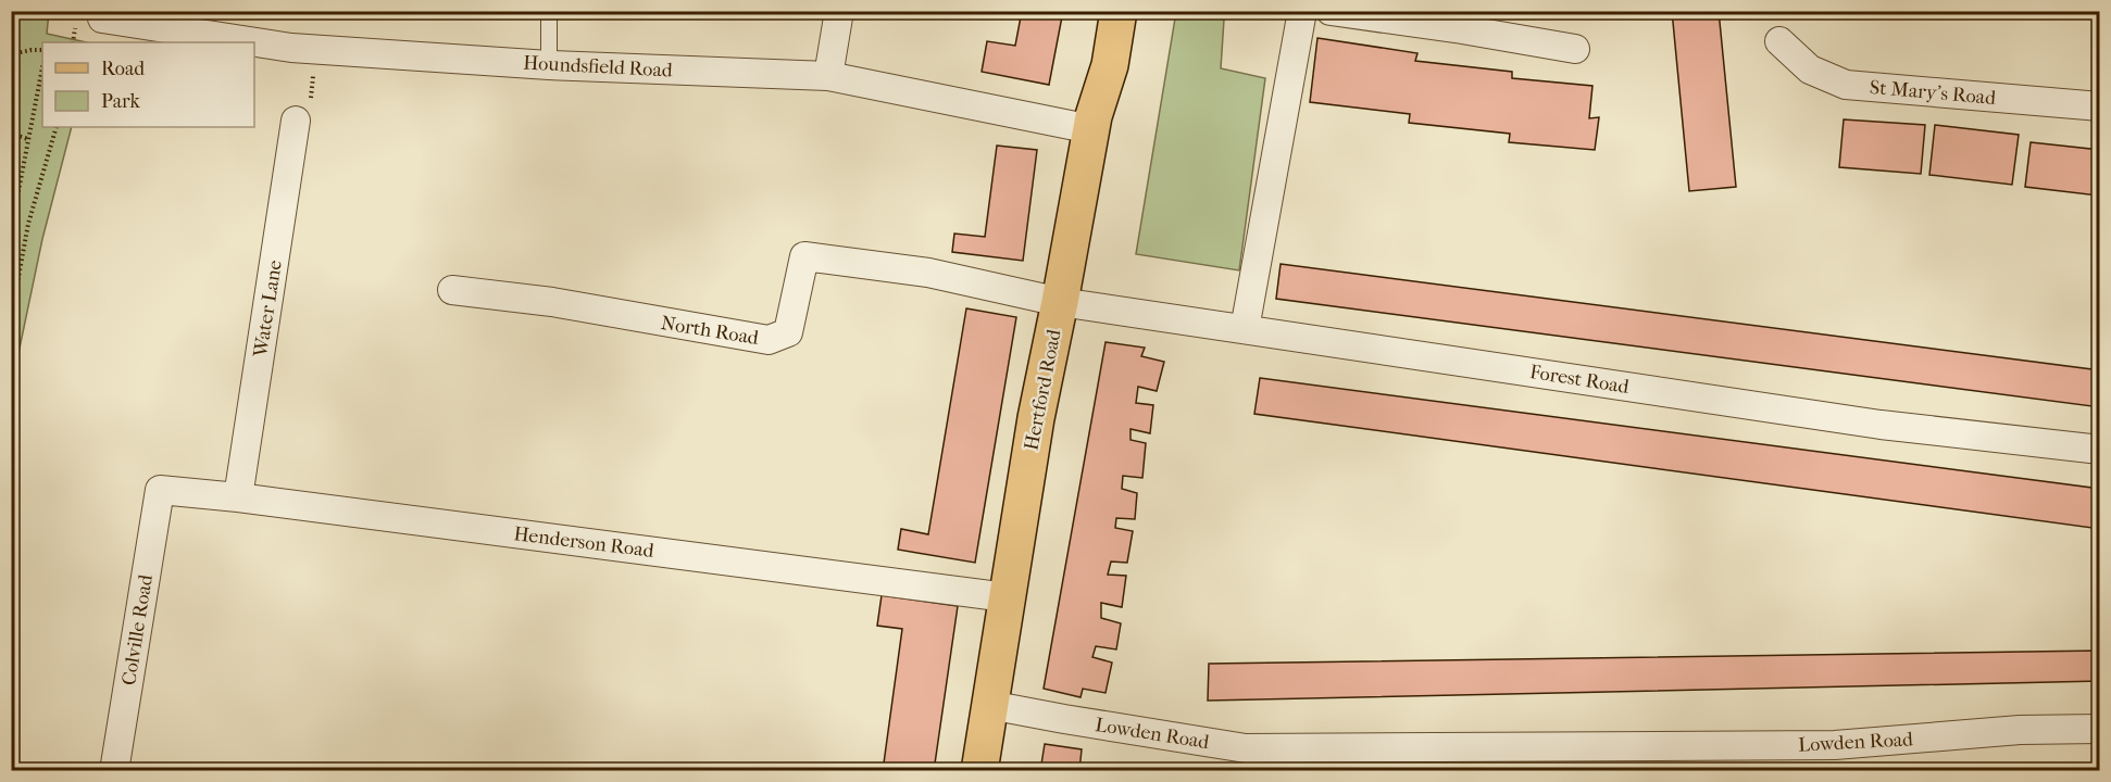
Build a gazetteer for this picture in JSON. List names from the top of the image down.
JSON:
{
  "streets": {
    "main road": ["Hertford Road"],
    "street": [
      "Houndsfield Road",
      "St Mary's Road",
      "Water Lane",
      "North Road",
      "Forest Road",
      "Henderson Road",
      "Colville Road",
      "Lowden Road"
    ]
  },
  "crossings": [
    ["Houndsfield Road", "Hertford Road"],
    ["Water Lane", "Henderson Road"],
    ["North Road", "Forest Road"],
    ["North Road", "Hertford Road"],
    ["Forest Road", "Hertford Road"],
    ["Hertford Road", "Henderson Road"],
    ["Hertford Road", "Lowden Road"],
    ["Henderson Road", "Colville Road"]
  ],
  "legend": ["Road", "Park"]
}
